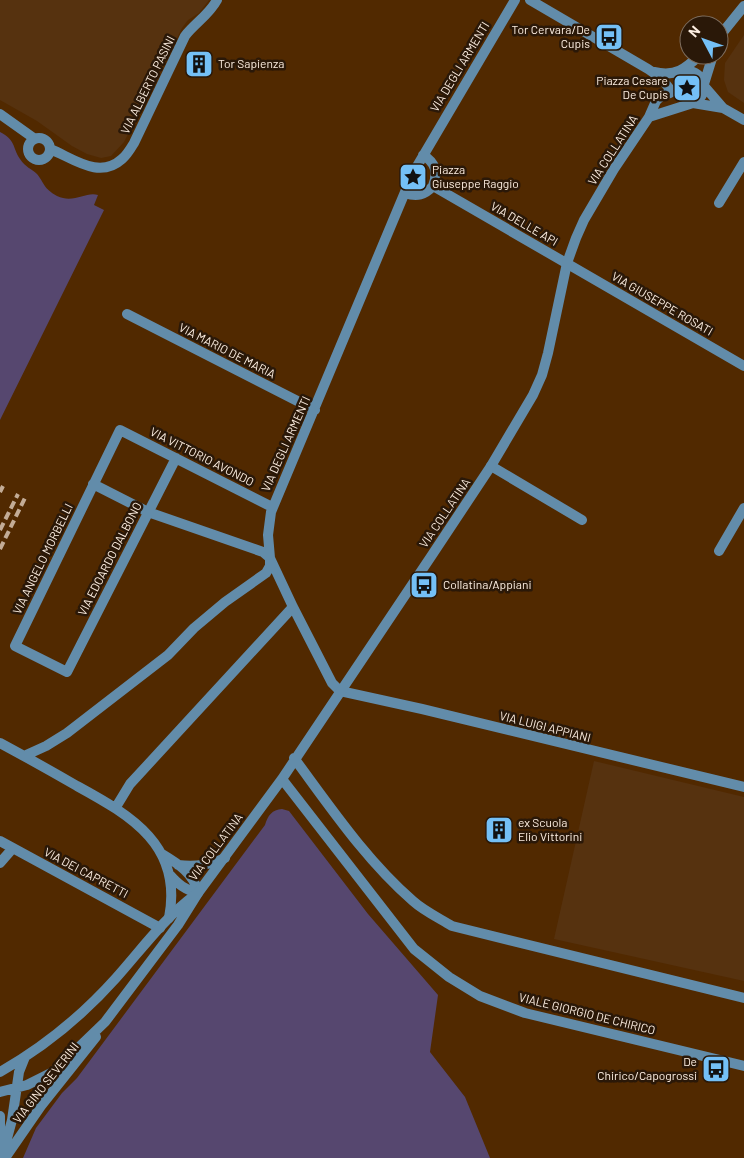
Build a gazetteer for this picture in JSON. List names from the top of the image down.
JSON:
{
  "streets": {
    "street": [
      "VIA DEGLI ARMENTI",
      "VIA ALBERTO PASINI",
      "VIA COLLATINA",
      "VIA DELLE API",
      "VIA GIUSEPPE ROSATI",
      "VIA MARIO DE MARIA",
      "VIA VITTORIO AVONDO",
      "VIA ANGELO MORBELLI",
      "VIA EDOARDO DALBONO",
      "VIA LUIGI APPIANI",
      "VIA DEI CAPRETTI",
      "VIALE GIORGIO DE CHIRICO",
      "VIA GINO SEVERINI"
    ]
  },
  "crossings": [
    ["VIA DEGLI ARMENTI", "VIA COLLATINA"],
    ["VIA DEGLI ARMENTI", "VIA MARIO DE MARIA"],
    ["VIA DEGLI ARMENTI", "VIA VITTORIO AVONDO"],
    ["VIA DEGLI ARMENTI", "VIA LUIGI APPIANI"],
    ["VIA COLLATINA", "VIA DELLE API"],
    ["VIA COLLATINA", "VIA GIUSEPPE ROSATI"],
    ["VIA COLLATINA", "VIA LUIGI APPIANI"],
    ["VIA COLLATINA", "VIA DEI CAPRETTI"],
    ["VIA COLLATINA", "VIALE GIORGIO DE CHIRICO"],
    ["VIA COLLATINA", "VIA GINO SEVERINI"],
    ["VIA DELLE API", "VIA GIUSEPPE ROSATI"],
    ["VIA VITTORIO AVONDO", "VIA ANGELO MORBELLI"],
    ["VIA VITTORIO AVONDO", "VIA EDOARDO DALBONO"],
    ["VIA ANGELO MORBELLI", "VIA EDOARDO DALBONO"]
  ],
  "places": {
    "bus stop": ["Tor Cervara/De Cupis", "Collatina/Appiani", "De Chirico/Capogrossi"],
    "building": ["Tor Sapienza", "ex Scuola Elio Vittorini"],
    "place": ["Piazza Cesare De Cupis", "Piazza Giuseppe Raggio"]
  },
  "north": "top left"
}
